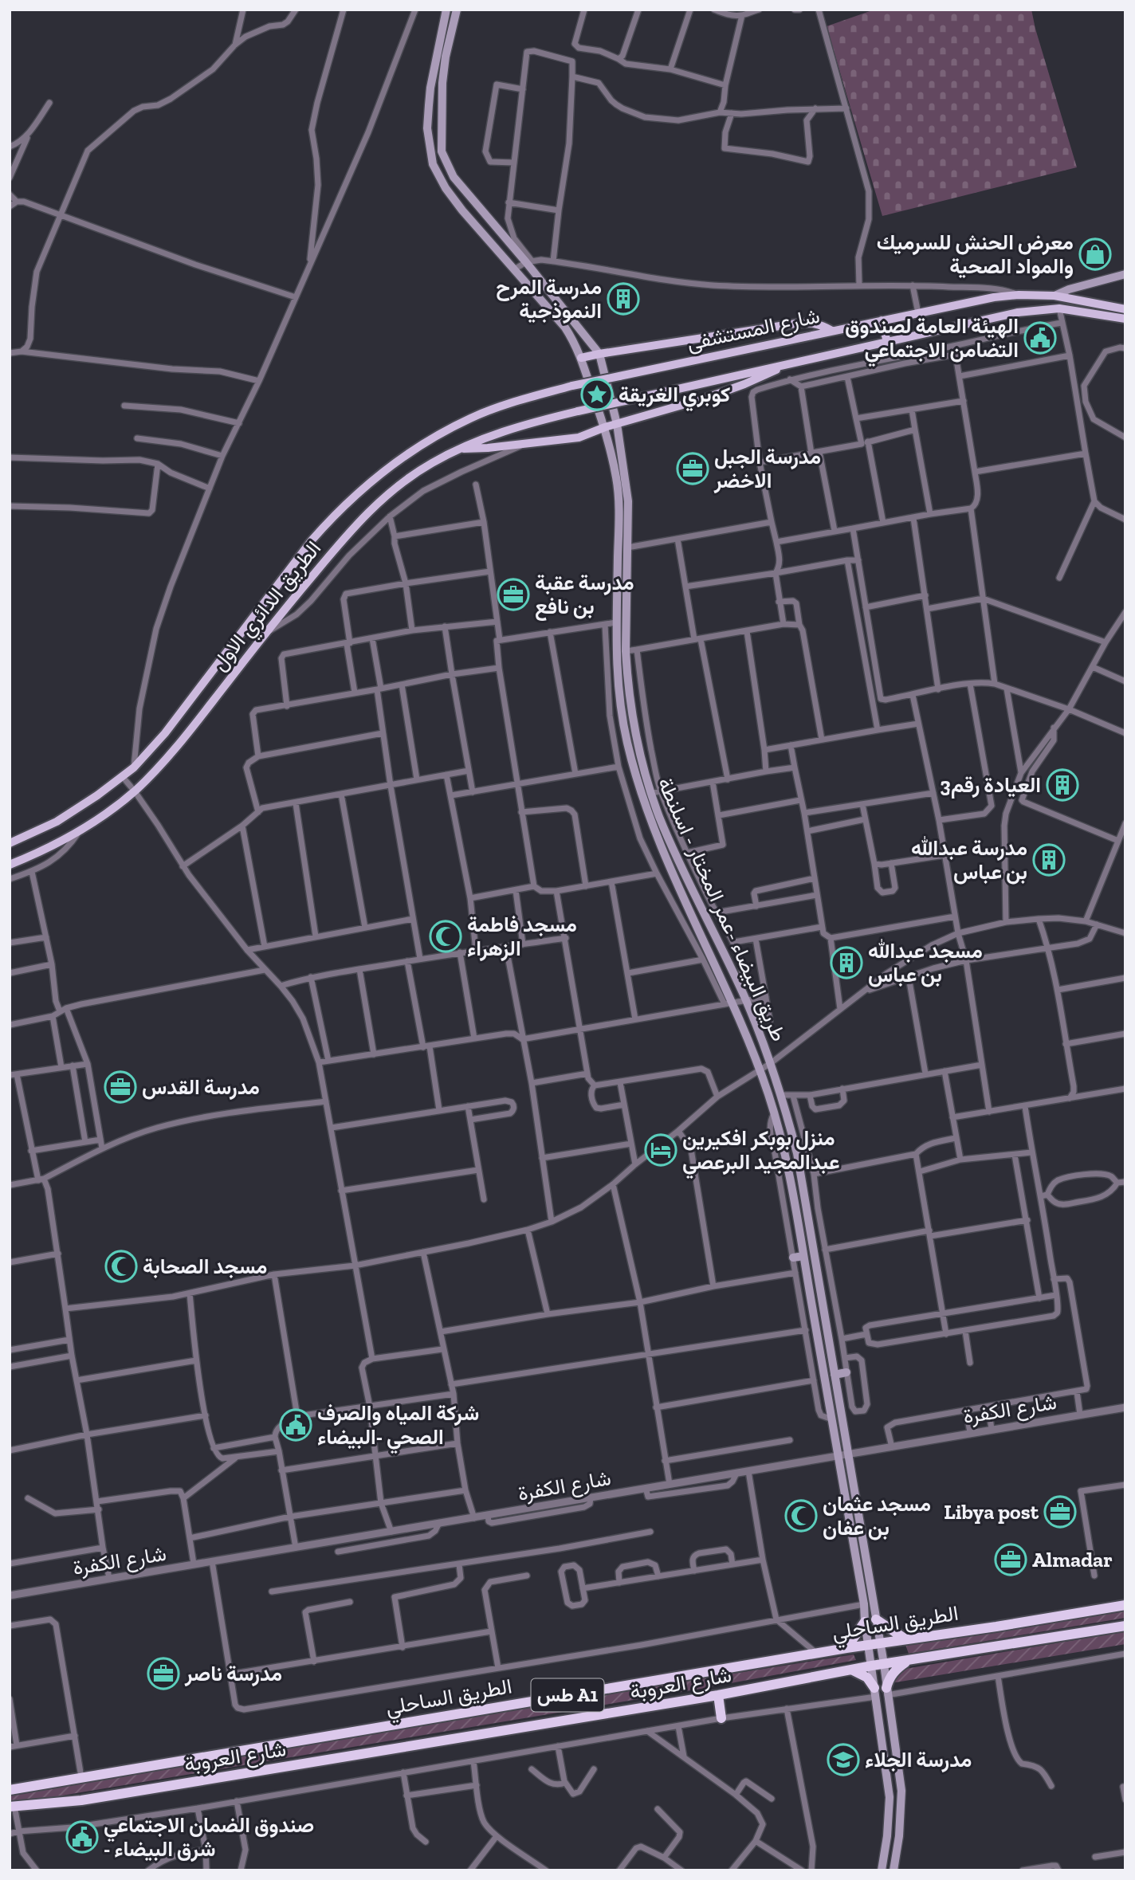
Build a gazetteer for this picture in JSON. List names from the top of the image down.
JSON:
{
  "streets": {
    "highway": ["الطريق الساحلي", "شارع العروبة", "طس A1"],
    "main road": ["شارع المستشفى", "الطريق الدائري الاول", "طريق البيضاء -عمر المختار - اسلنطة"],
    "street": ["شارع الكفرة"]
  },
  "crossings": [
    ["شارع المستشفى", "الطريق الدائري الاول"],
    ["طريق البيضاء -عمر المختار - اسلنطة", "شارع الكفرة"],
    ["طريق البيضاء -عمر المختار - اسلنطة", "الطريق الساحلي"],
    ["طريق البيضاء -عمر المختار - اسلنطة", "شارع العروبة"]
  ],
  "places": {
    "shop": ["معرض الحنش للسرميك والمواد الصحية"],
    "building": [
      "مدرسة المرح النموذجية",
      "3العيادة رقم",
      "مدرسة عبدالله بن عباس",
      "مسجد عبدالله بن عباس"
    ],
    "public building": ["الهيئة العامة لصندوق التضامن الاجتماعي", "شركة المياه والصرف الصحي -البيضاء", "صندوق الضمان الاجتماعي - شرق البيضاء"],
    "place": ["كوبري الغريقة"],
    "office": [
      "مدرسة الجبل الاخضر",
      "مدرسة عقبة بن نافع",
      "مدرسة القدس",
      "Libya post",
      "Almadar",
      "مدرسة ناصر"
    ],
    "mosque": ["مسجد فاطمة الزهراء", "مسجد الصحابة", "مسجد عثمان بن عفان"],
    "hotel": ["منزل بوبكر افكيرين عبدالمجيد البرعصي"],
    "school or university": ["مدرسة الجلاء"]
  }
}
